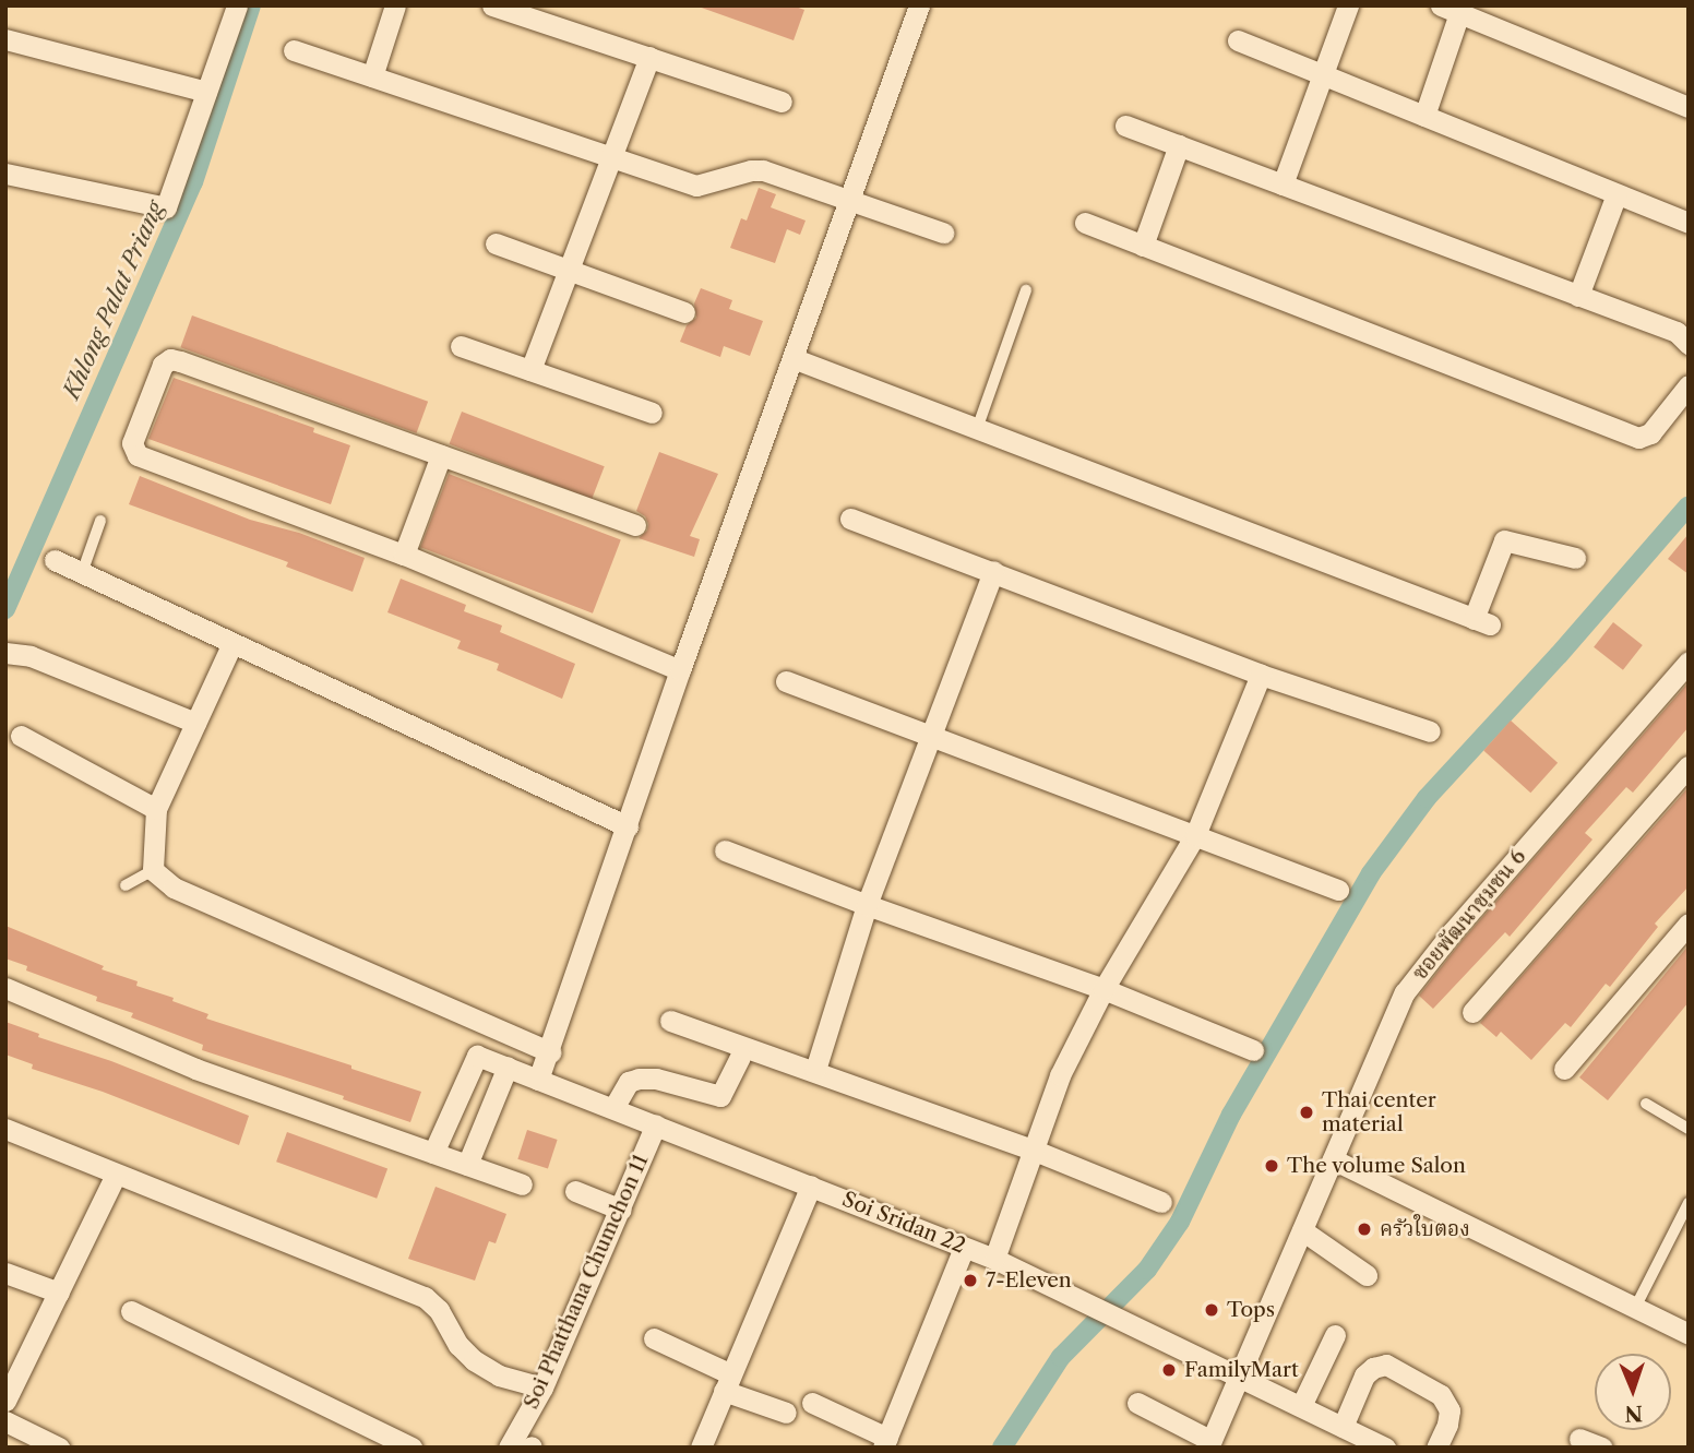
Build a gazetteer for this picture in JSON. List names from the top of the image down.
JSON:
{
  "streets": {
    "street": ["ซอยพัฒนาชุมชน 6", "Soi Sridan 22", "Soi Phatthana Chumchon 11"]
  },
  "crossings": [
    ["ซอยพัฒนาชุมชน 6", "Soi Sridan 22"],
    ["Soi Sridan 22", "Soi Phatthana Chumchon 11"]
  ],
  "water": ["Khlong Palat Priang"],
  "places": [
    "Thai center material",
    "The volume Salon",
    "ครัวใบตอง",
    "7-Eleven",
    "Tops",
    "FamilyMart"
  ],
  "north": "bottom"
}
